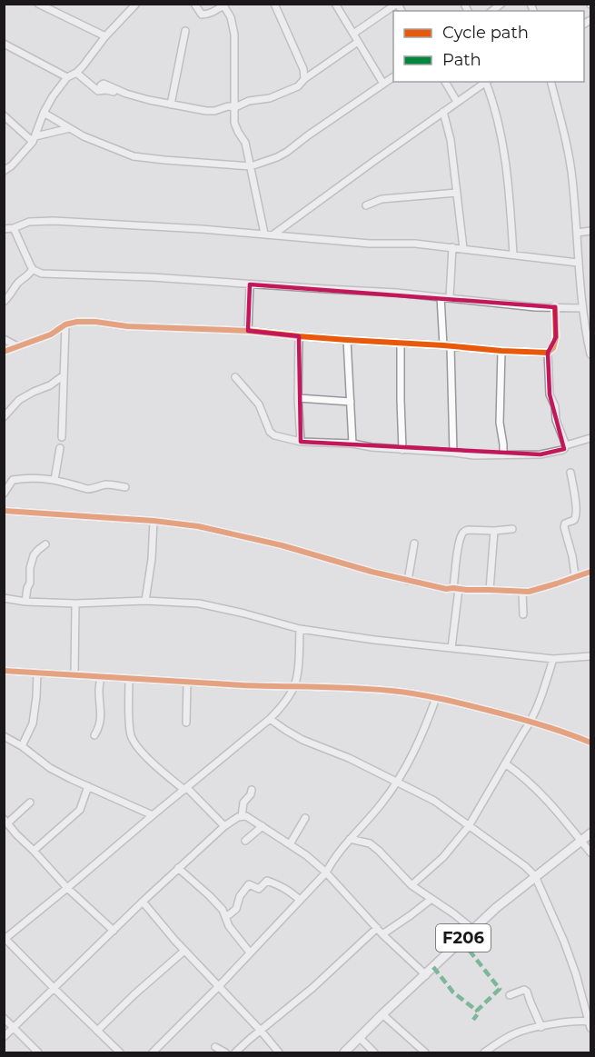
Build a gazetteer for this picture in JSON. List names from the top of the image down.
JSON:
{
  "streets": {
    "main road": ["F206"]
  },
  "legend": ["Cycle path", "Path"]
}
